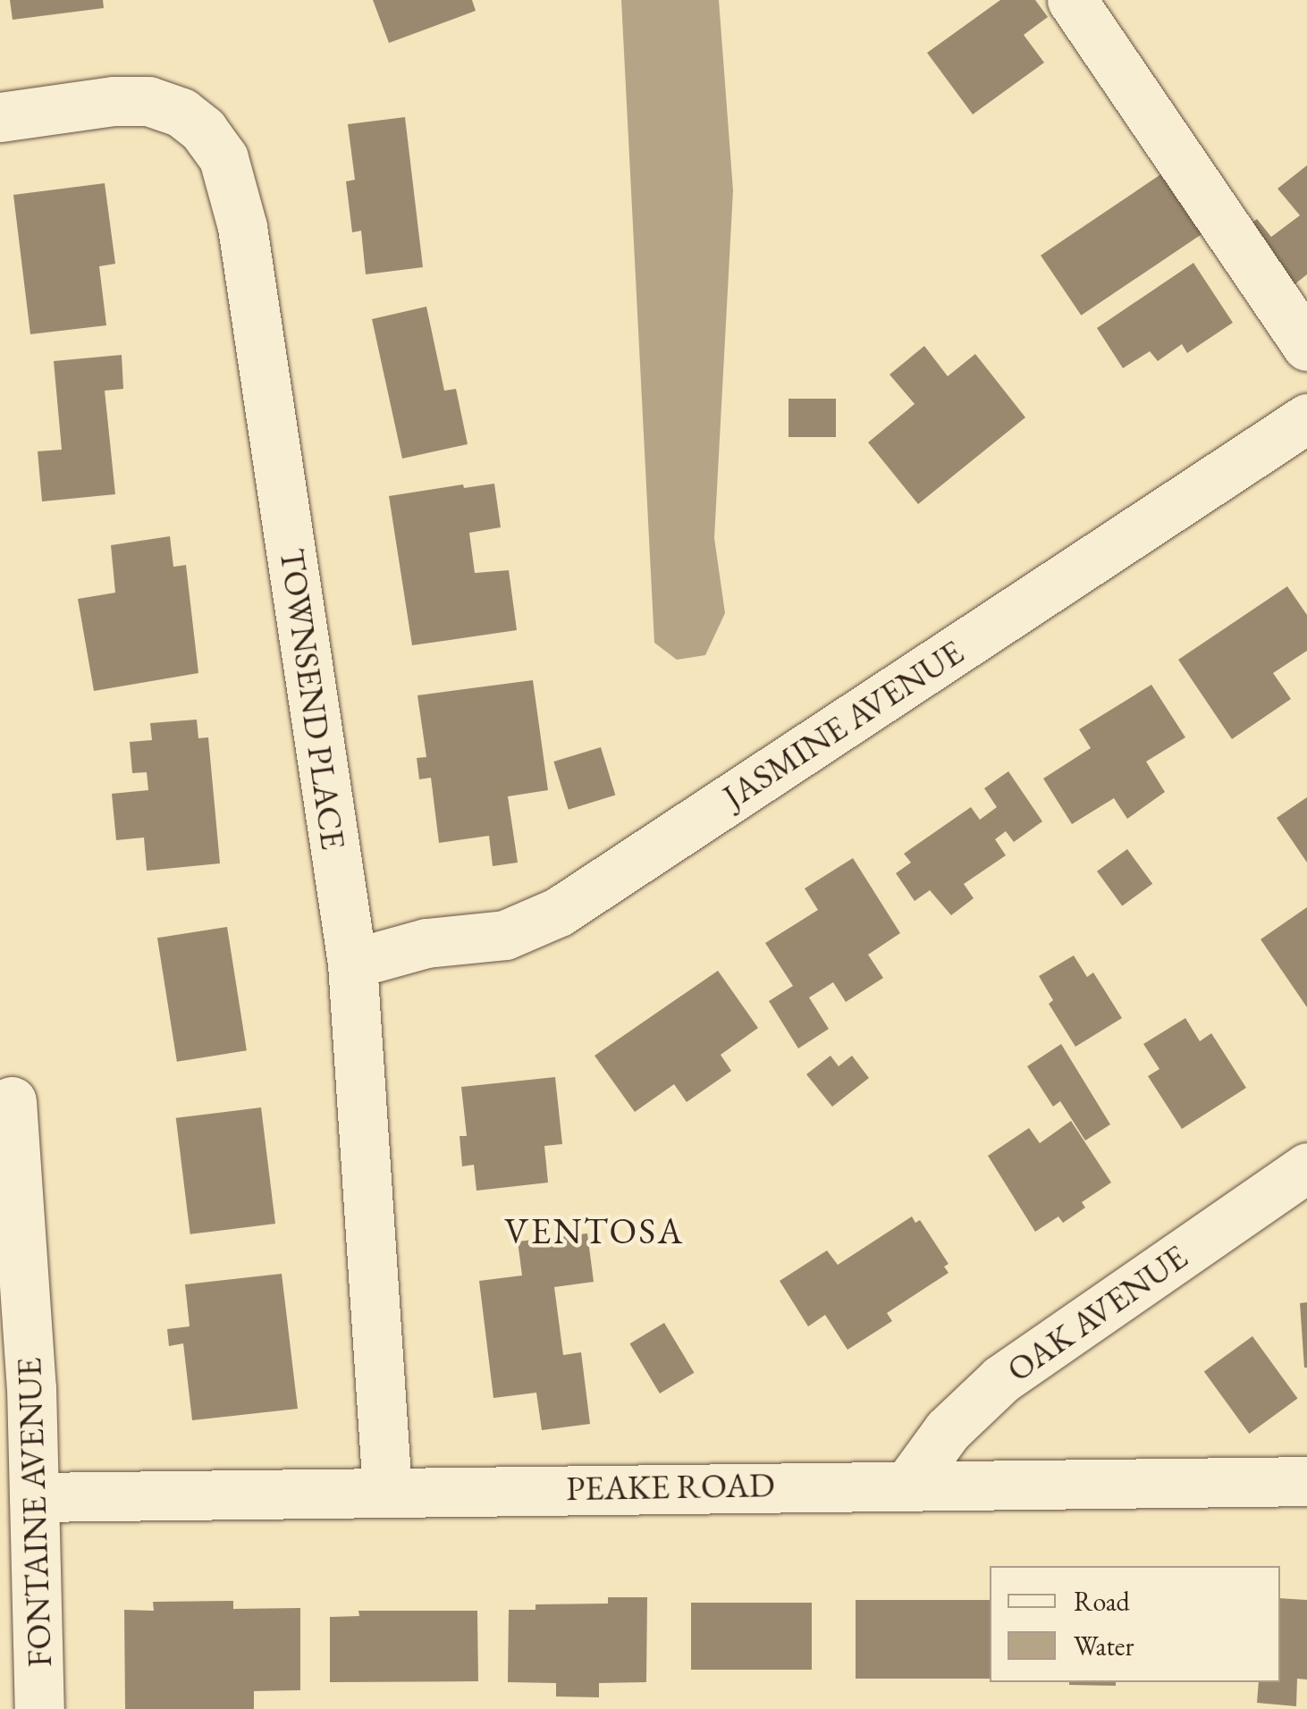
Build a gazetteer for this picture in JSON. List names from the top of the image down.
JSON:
{
  "streets": {
    "street": [
      "TOWNSEND PLACE",
      "JASMINE AVENUE",
      "OAK AVENUE",
      "PEAKE ROAD",
      "FONTAINE AVENUE"
    ]
  },
  "crossings": [
    ["TOWNSEND PLACE", "JASMINE AVENUE"],
    ["TOWNSEND PLACE", "PEAKE ROAD"],
    ["OAK AVENUE", "PEAKE ROAD"],
    ["PEAKE ROAD", "FONTAINE AVENUE"]
  ],
  "districts": ["VENTOSA"],
  "legend": ["Road", "Water"]
}
